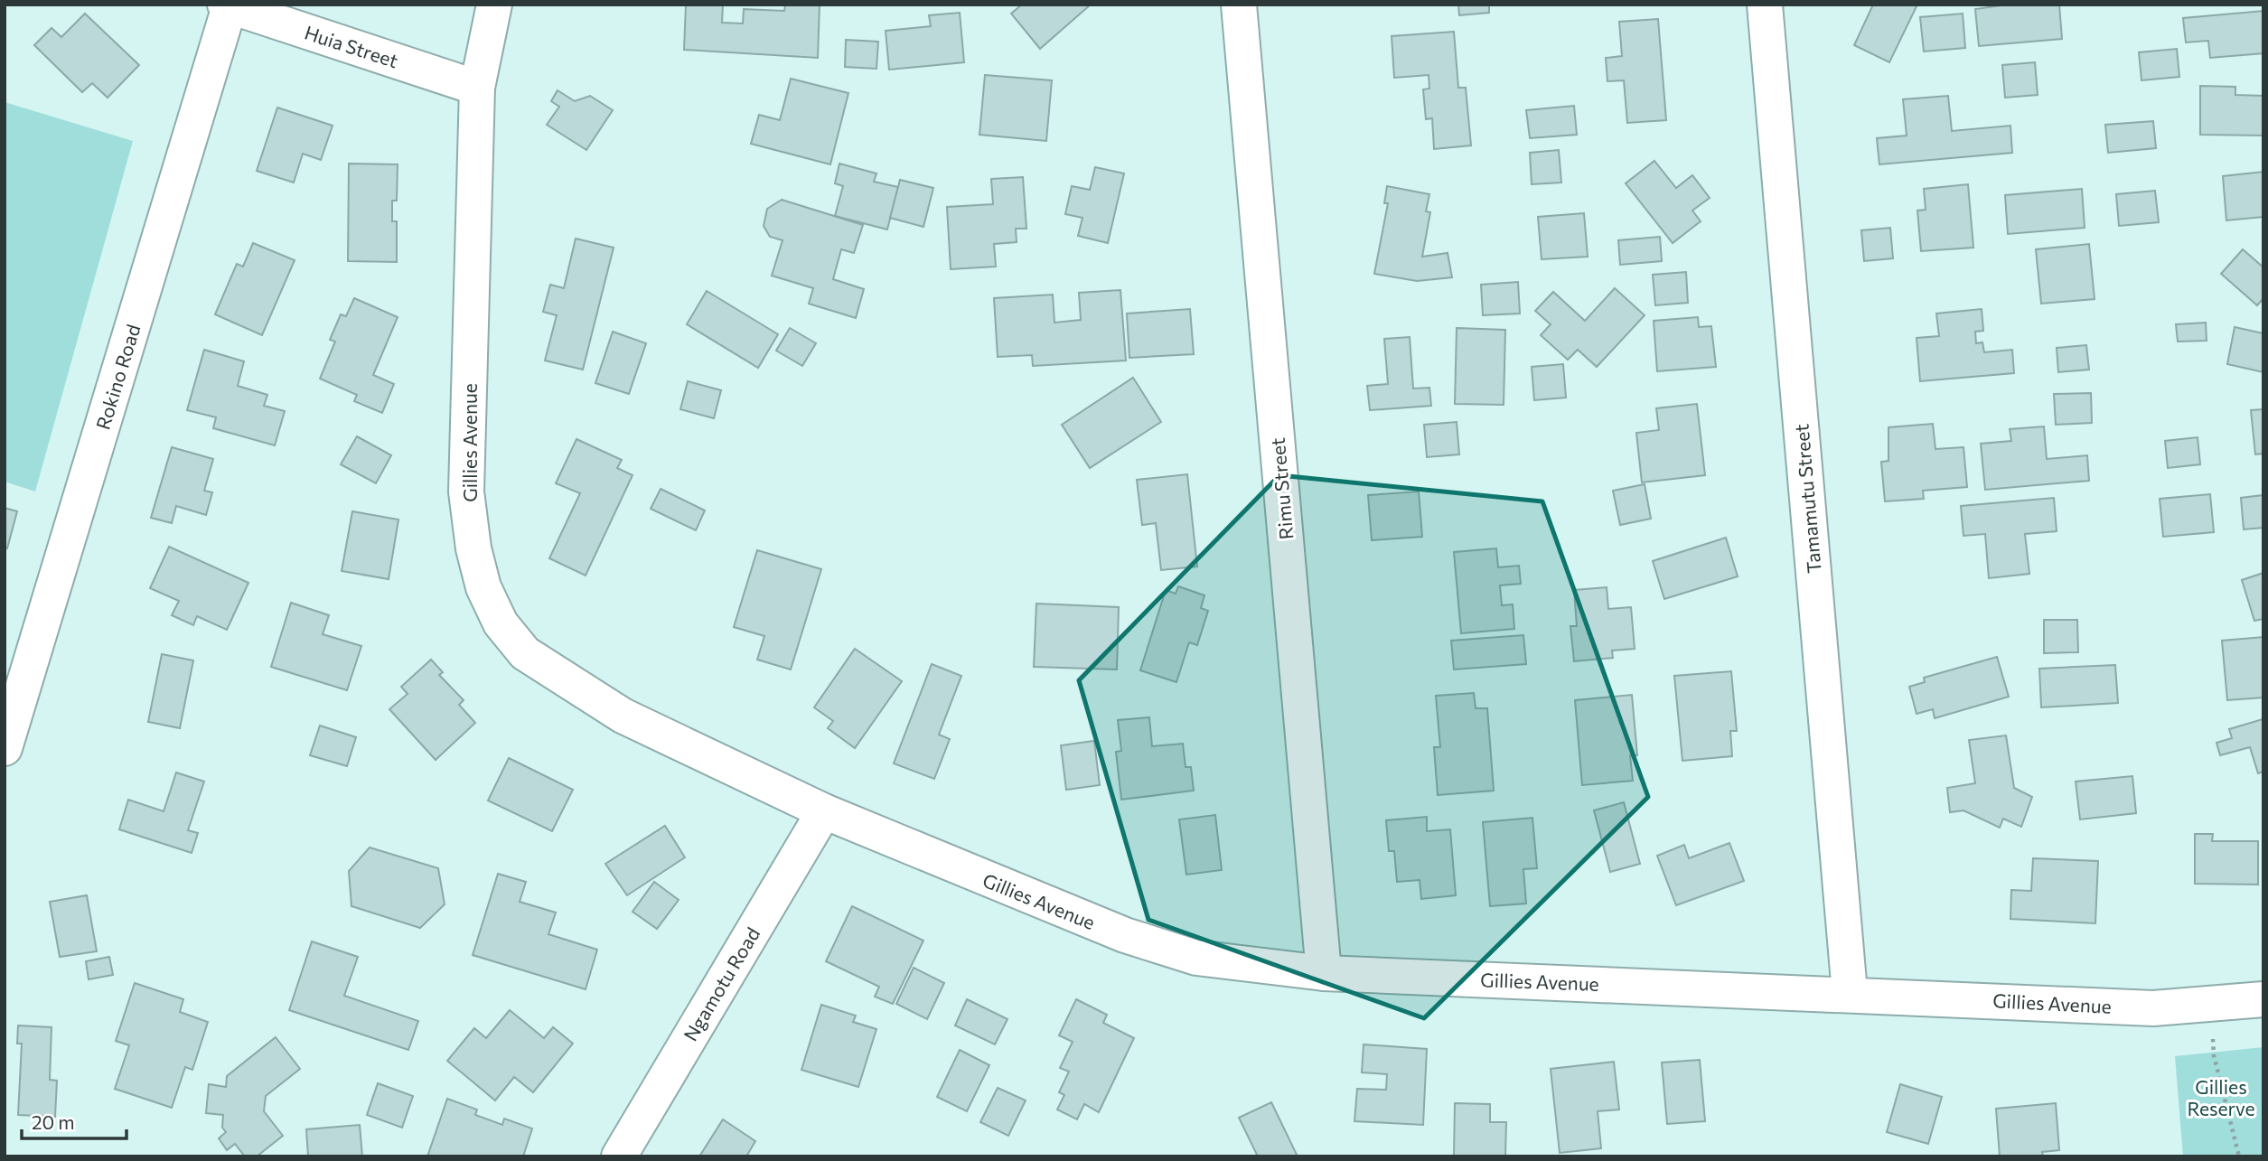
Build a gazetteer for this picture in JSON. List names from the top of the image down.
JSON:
{
  "streets": {
    "street": [
      "Huia Street",
      "Rokino Road",
      "Gillies Avenue",
      "Rimu Street",
      "Tamamutu Street",
      "Ngamotu Road"
    ]
  },
  "crossings": [
    ["Huia Street", "Rokino Road"],
    ["Huia Street", "Gillies Avenue"],
    ["Gillies Avenue", "Rimu Street"],
    ["Gillies Avenue", "Tamamutu Street"],
    ["Gillies Avenue", "Ngamotu Road"]
  ],
  "parks": ["Gillies Reserve"],
  "scale_bar": "20 m"
}
